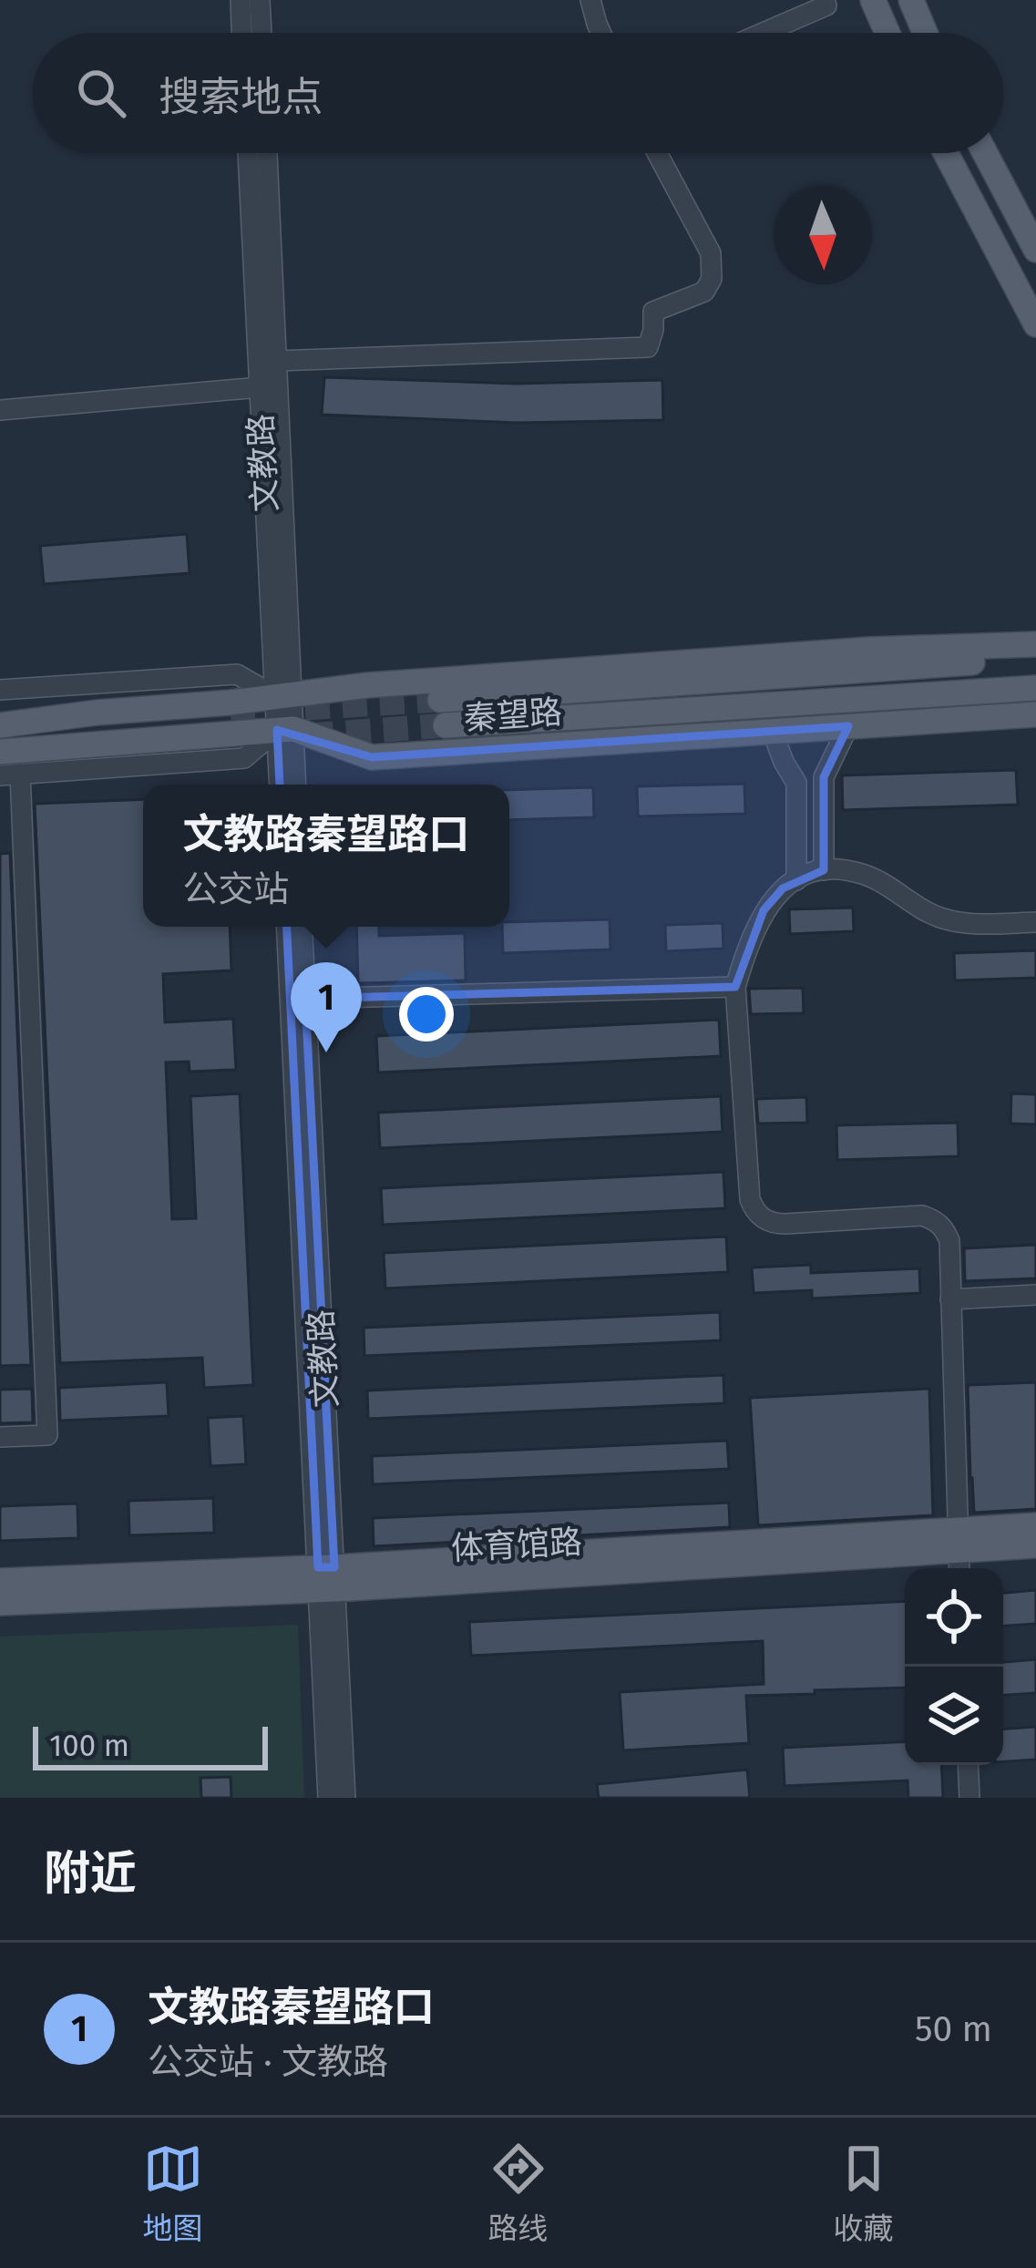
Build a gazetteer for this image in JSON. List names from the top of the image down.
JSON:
{
  "streets": {
    "main road": ["秦望路", "体育馆路"],
    "street": ["文教路"]
  },
  "crossings": [
    ["文教路", "秦望路"],
    ["文教路", "体育馆路"]
  ],
  "scale_bar": "100 m",
  "north": "bottom",
  "page": {
    "search": "搜索地点",
    "popup": ["文教路秦望路口", "公交站"],
    "pins": "1",
    "scale": "100 m",
    "heading": "附近",
    "list": [
      {
        "mark": "1",
        "name": "文教路秦望路口",
        "note": "公交站 · 文教路",
        "value": "50 m"
      }
    ],
    "nav": ["地图", "路线", "收藏"]
  }
}
